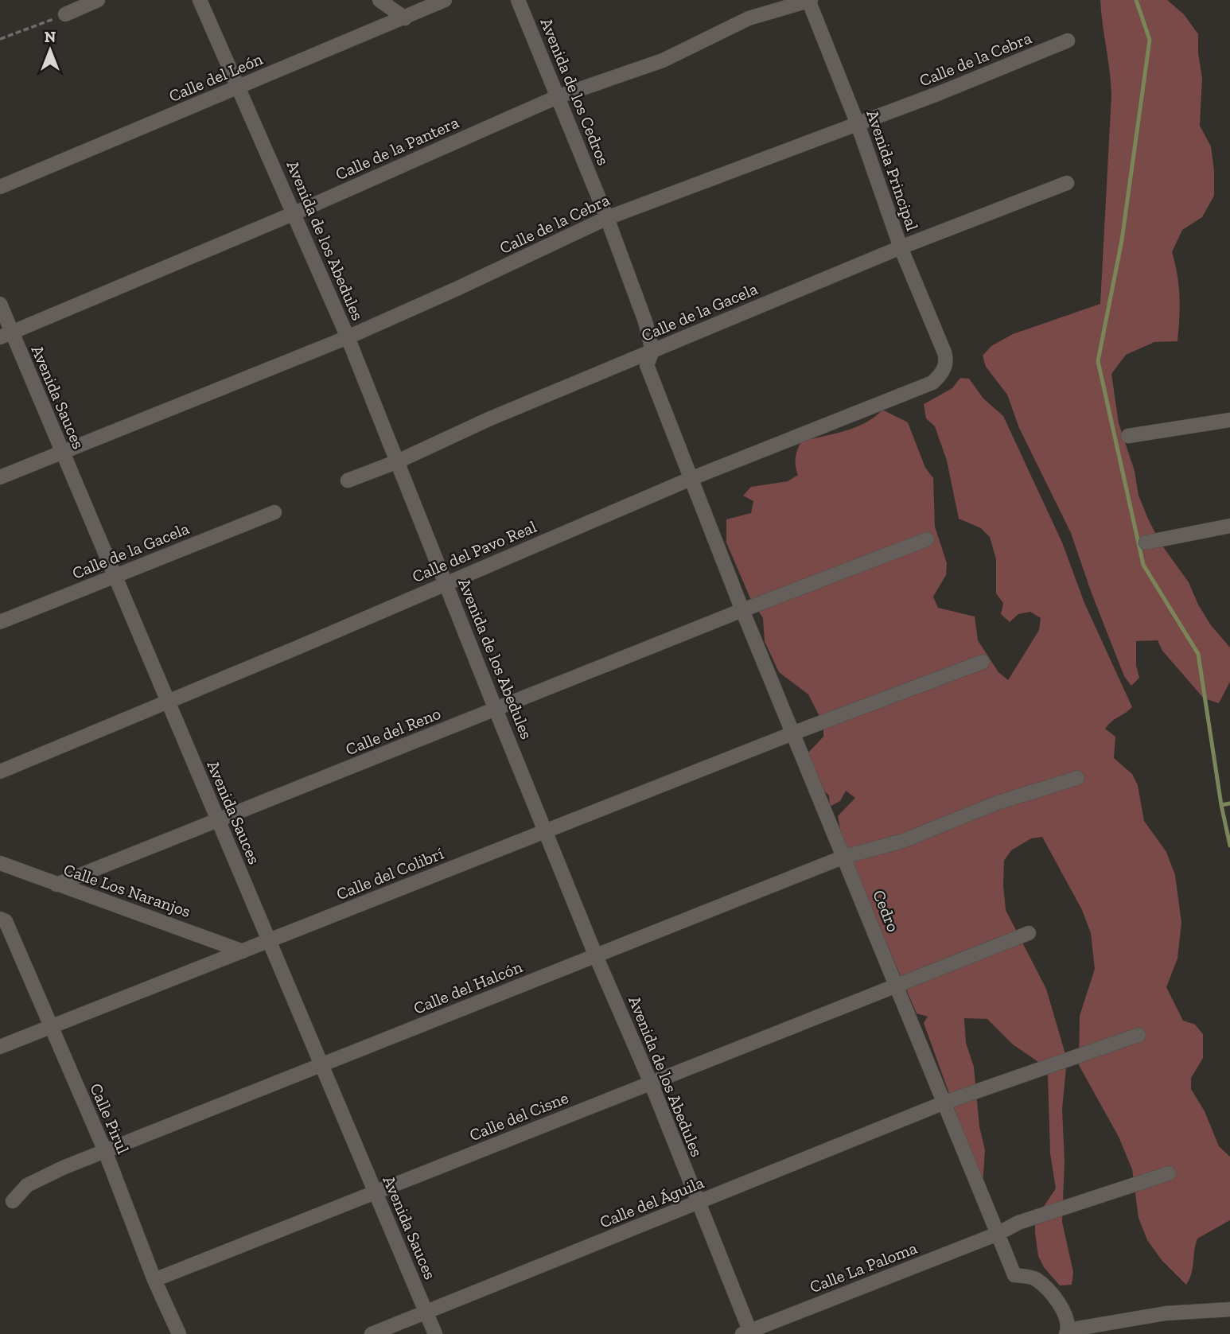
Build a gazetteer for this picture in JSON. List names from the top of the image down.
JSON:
{
  "streets": {
    "street": [
      "Calle de la Cebra",
      "Calle del León",
      "Avenida de los Cedros",
      "Calle de la Pantera",
      "Avenida Principal",
      "Avenida de los Abedules",
      "Calle de la Gacela",
      "Avenida Sauces",
      "Calle del Pavo Real",
      "Calle del Reno",
      "Calle del Colibrí",
      "Calle Los Naranjos",
      "Cedro",
      "Calle del Halcón",
      "Calle del Cisne",
      "Calle Pirul",
      "Calle del Águila",
      "Calle La Paloma"
    ]
  },
  "crossings": [
    ["Calle de la Cebra", "Avenida de los Cedros"],
    ["Calle de la Cebra", "Avenida Principal"],
    ["Calle de la Cebra", "Avenida de los Abedules"],
    ["Calle de la Cebra", "Avenida Sauces"],
    ["Calle del León", "Avenida de los Abedules"],
    ["Avenida de los Cedros", "Calle de la Pantera"],
    ["Avenida de los Cedros", "Calle de la Gacela"],
    ["Avenida de los Cedros", "Calle del Pavo Real"],
    ["Avenida de los Cedros", "Cedro"],
    ["Calle de la Pantera", "Avenida Principal"],
    ["Calle de la Pantera", "Avenida de los Abedules"],
    ["Calle de la Pantera", "Avenida Sauces"],
    ["Avenida Principal", "Calle de la Gacela"],
    ["Avenida Principal", "Calle del Pavo Real"],
    ["Avenida de los Abedules", "Calle de la Gacela"],
    ["Avenida de los Abedules", "Calle del Pavo Real"],
    ["Avenida de los Abedules", "Calle del Reno"],
    ["Avenida de los Abedules", "Calle del Colibrí"],
    ["Avenida de los Abedules", "Calle del Halcón"],
    ["Avenida de los Abedules", "Calle del Cisne"],
    ["Avenida de los Abedules", "Calle del Águila"],
    ["Avenida de los Abedules", "Calle La Paloma"],
    ["Calle de la Gacela", "Avenida Sauces"],
    ["Avenida Sauces", "Calle del Pavo Real"],
    ["Avenida Sauces", "Calle del Reno"],
    ["Avenida Sauces", "Calle del Colibrí"],
    ["Avenida Sauces", "Calle del Halcón"],
    ["Avenida Sauces", "Calle del Cisne"],
    ["Avenida Sauces", "Calle del Águila"],
    ["Calle del Pavo Real", "Cedro"],
    ["Calle del Reno", "Calle Los Naranjos"],
    ["Calle del Reno", "Cedro"],
    ["Calle del Colibrí", "Calle Los Naranjos"],
    ["Calle del Colibrí", "Cedro"],
    ["Calle del Colibrí", "Calle Pirul"],
    ["Cedro", "Calle del Halcón"],
    ["Cedro", "Calle del Cisne"],
    ["Cedro", "Calle del Águila"],
    ["Cedro", "Calle La Paloma"],
    ["Calle del Halcón", "Calle Pirul"],
    ["Calle del Cisne", "Calle Pirul"]
  ],
  "north": "top"
}
